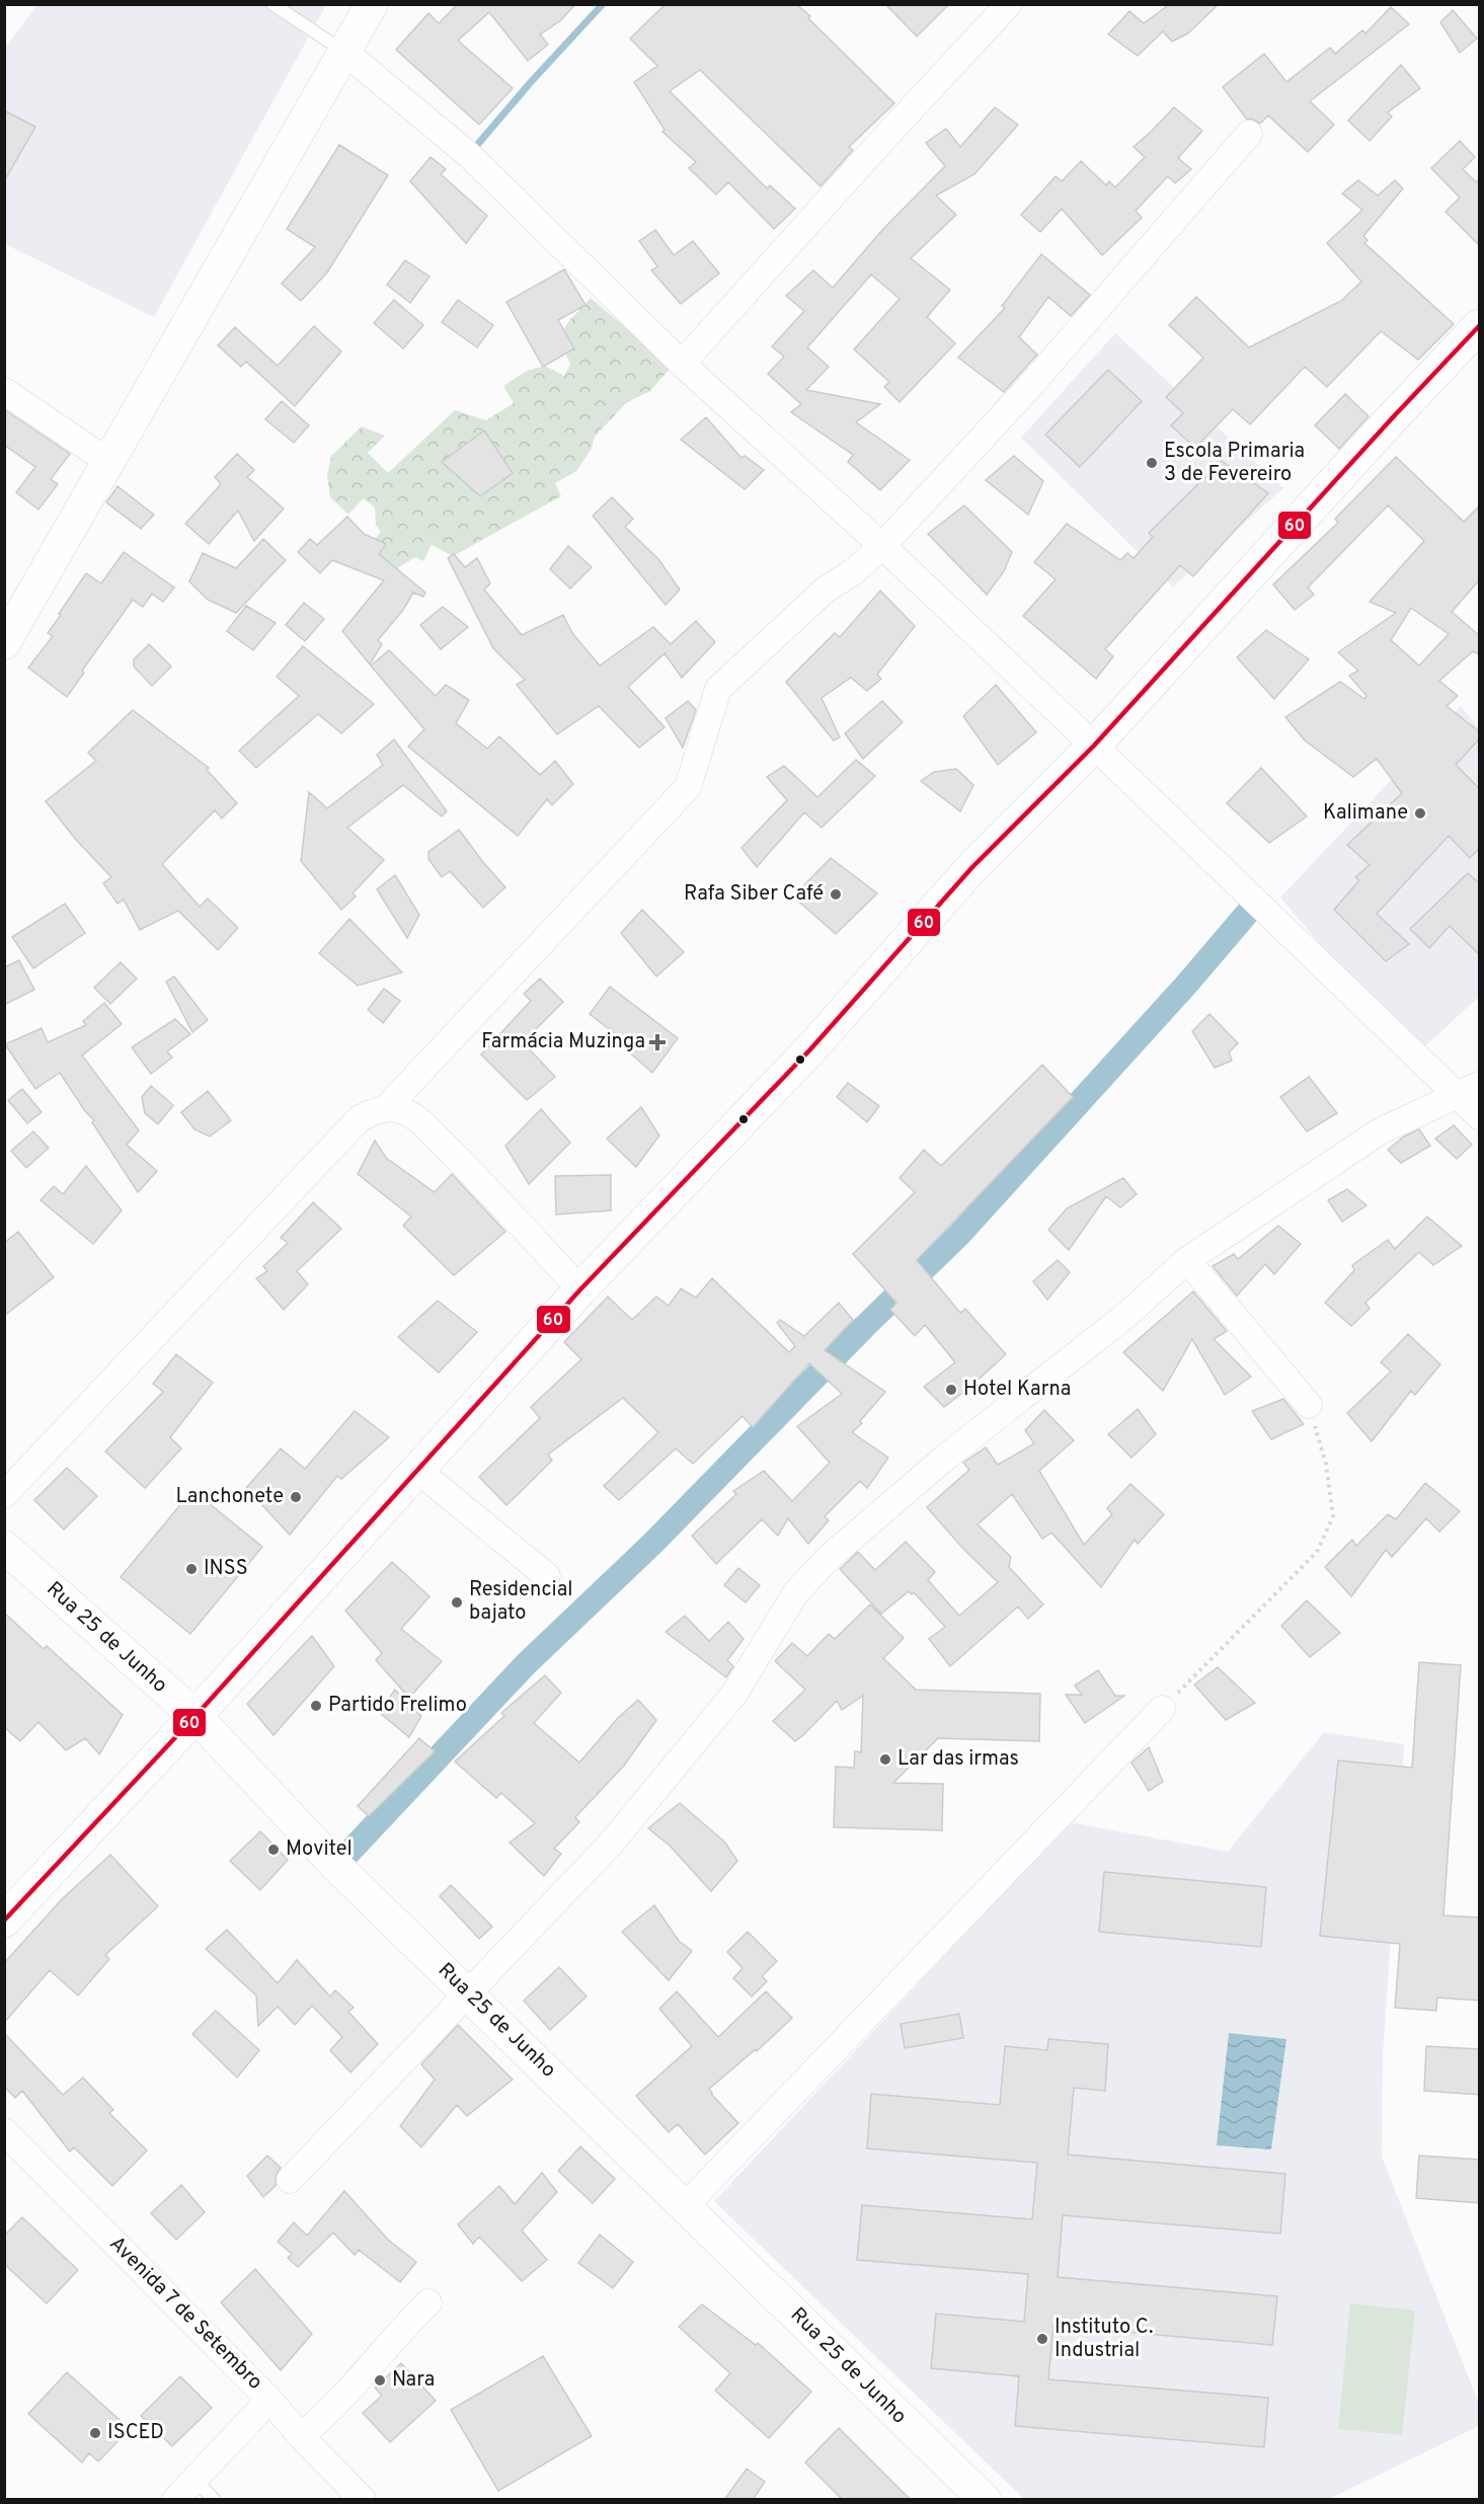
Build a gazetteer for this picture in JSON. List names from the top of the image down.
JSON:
{
  "streets": {
    "street": ["Rua 25 de Junho", "Avenida 7 de Setembro"]
  },
  "places": {
    "other": [
      "Escola Primaria 3 de Fevereiro",
      "Kalimane",
      "Rafa Siber Café",
      "Hotel Karna",
      "Lanchonete",
      "INSS",
      "Residencial bajato",
      "Partido Frelimo",
      "Lar das irmas",
      "Movitel",
      "Instituto C. Industrial",
      "Nara",
      "ISCED"
    ],
    "health": ["Farmácia Muzinga"]
  },
  "lines": ["transit line 60"]
}
